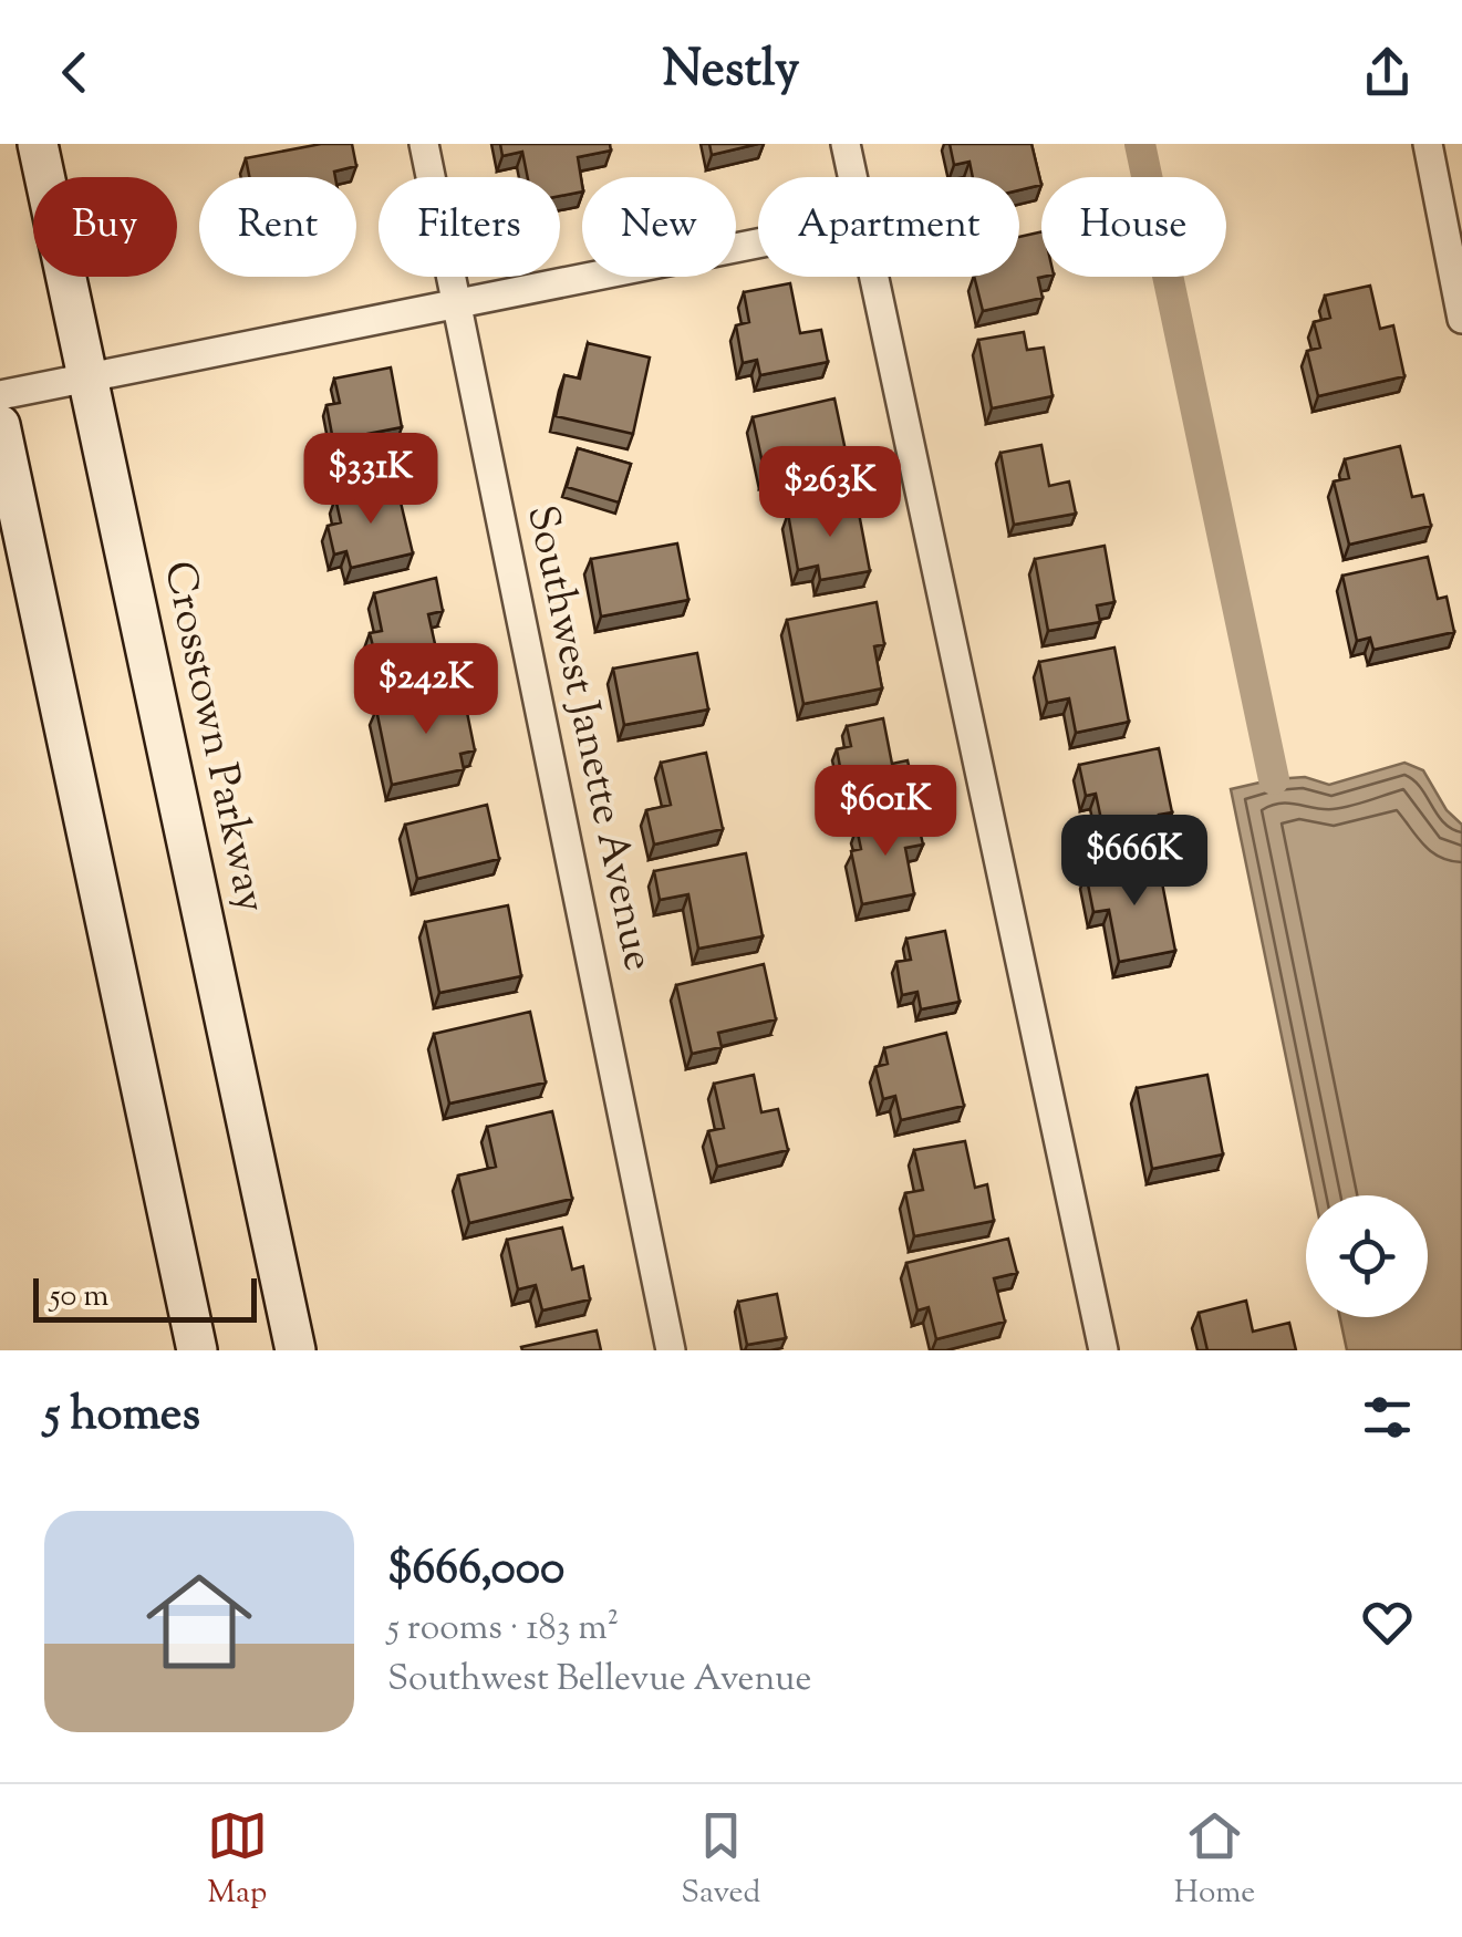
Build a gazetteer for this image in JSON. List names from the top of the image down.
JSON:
{
  "streets": {
    "main road": ["Crosstown Parkway"],
    "street": ["Southwest Janette Avenue"]
  },
  "scale_bar": "50 m",
  "page": {
    "header": "Nestly",
    "chip": [
      "Buy",
      "Rent",
      "Filters",
      "New",
      "Apartment",
      "House"
    ],
    "price": [
      "$331K",
      "$263K",
      "$242K",
      "$601K",
      "$666K"
    ],
    "scale": "50 m",
    "heading": "5 homes",
    "list": [
      {
        "name": "$666,000",
        "note": "5 rooms · 183 m² · Southwest Bellevue Avenue"
      }
    ],
    "tabs": ["Map", "Saved", "Home"]
  }
}
